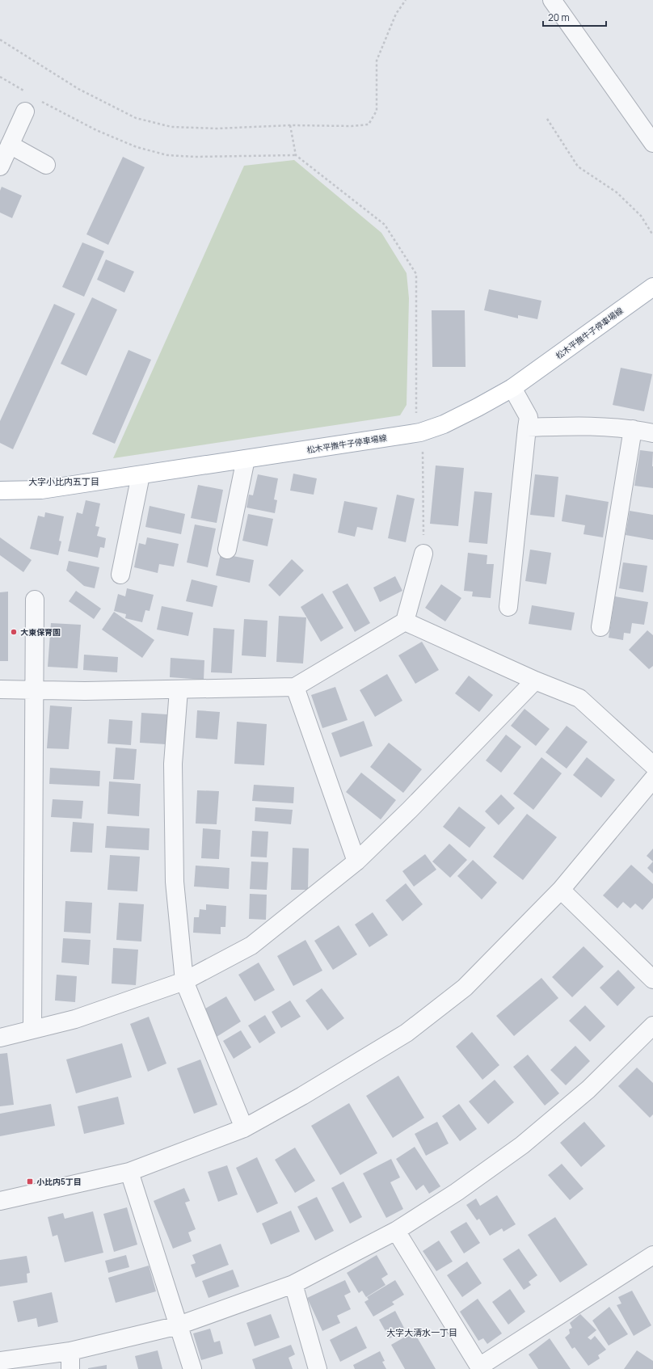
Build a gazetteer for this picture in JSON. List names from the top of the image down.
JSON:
{
  "streets": {
    "main road": ["松木平撫牛子停車場線"]
  },
  "districts": ["大字小比内五丁目", "大字大清水一丁目"],
  "places": {
    "other": ["大東保育園"],
    "transit": ["小比内5丁目"]
  },
  "scale_bar": "20 m"
}
